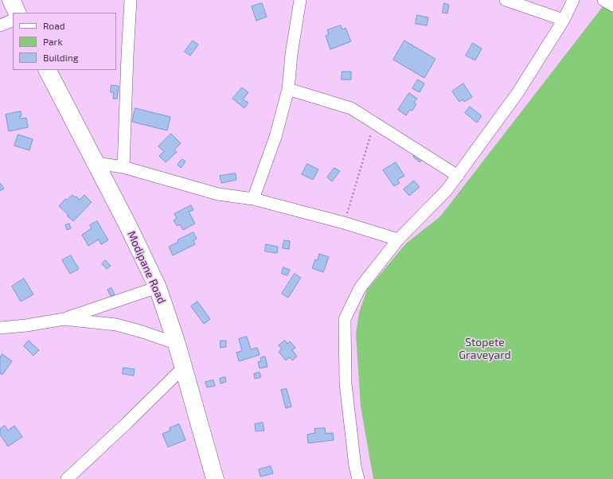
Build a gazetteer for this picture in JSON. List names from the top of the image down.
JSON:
{
  "streets": {
    "main road": ["Modipane Road"]
  },
  "parks": ["Stopete Graveyard"],
  "legend": ["Road", "Park", "Building"]
}
